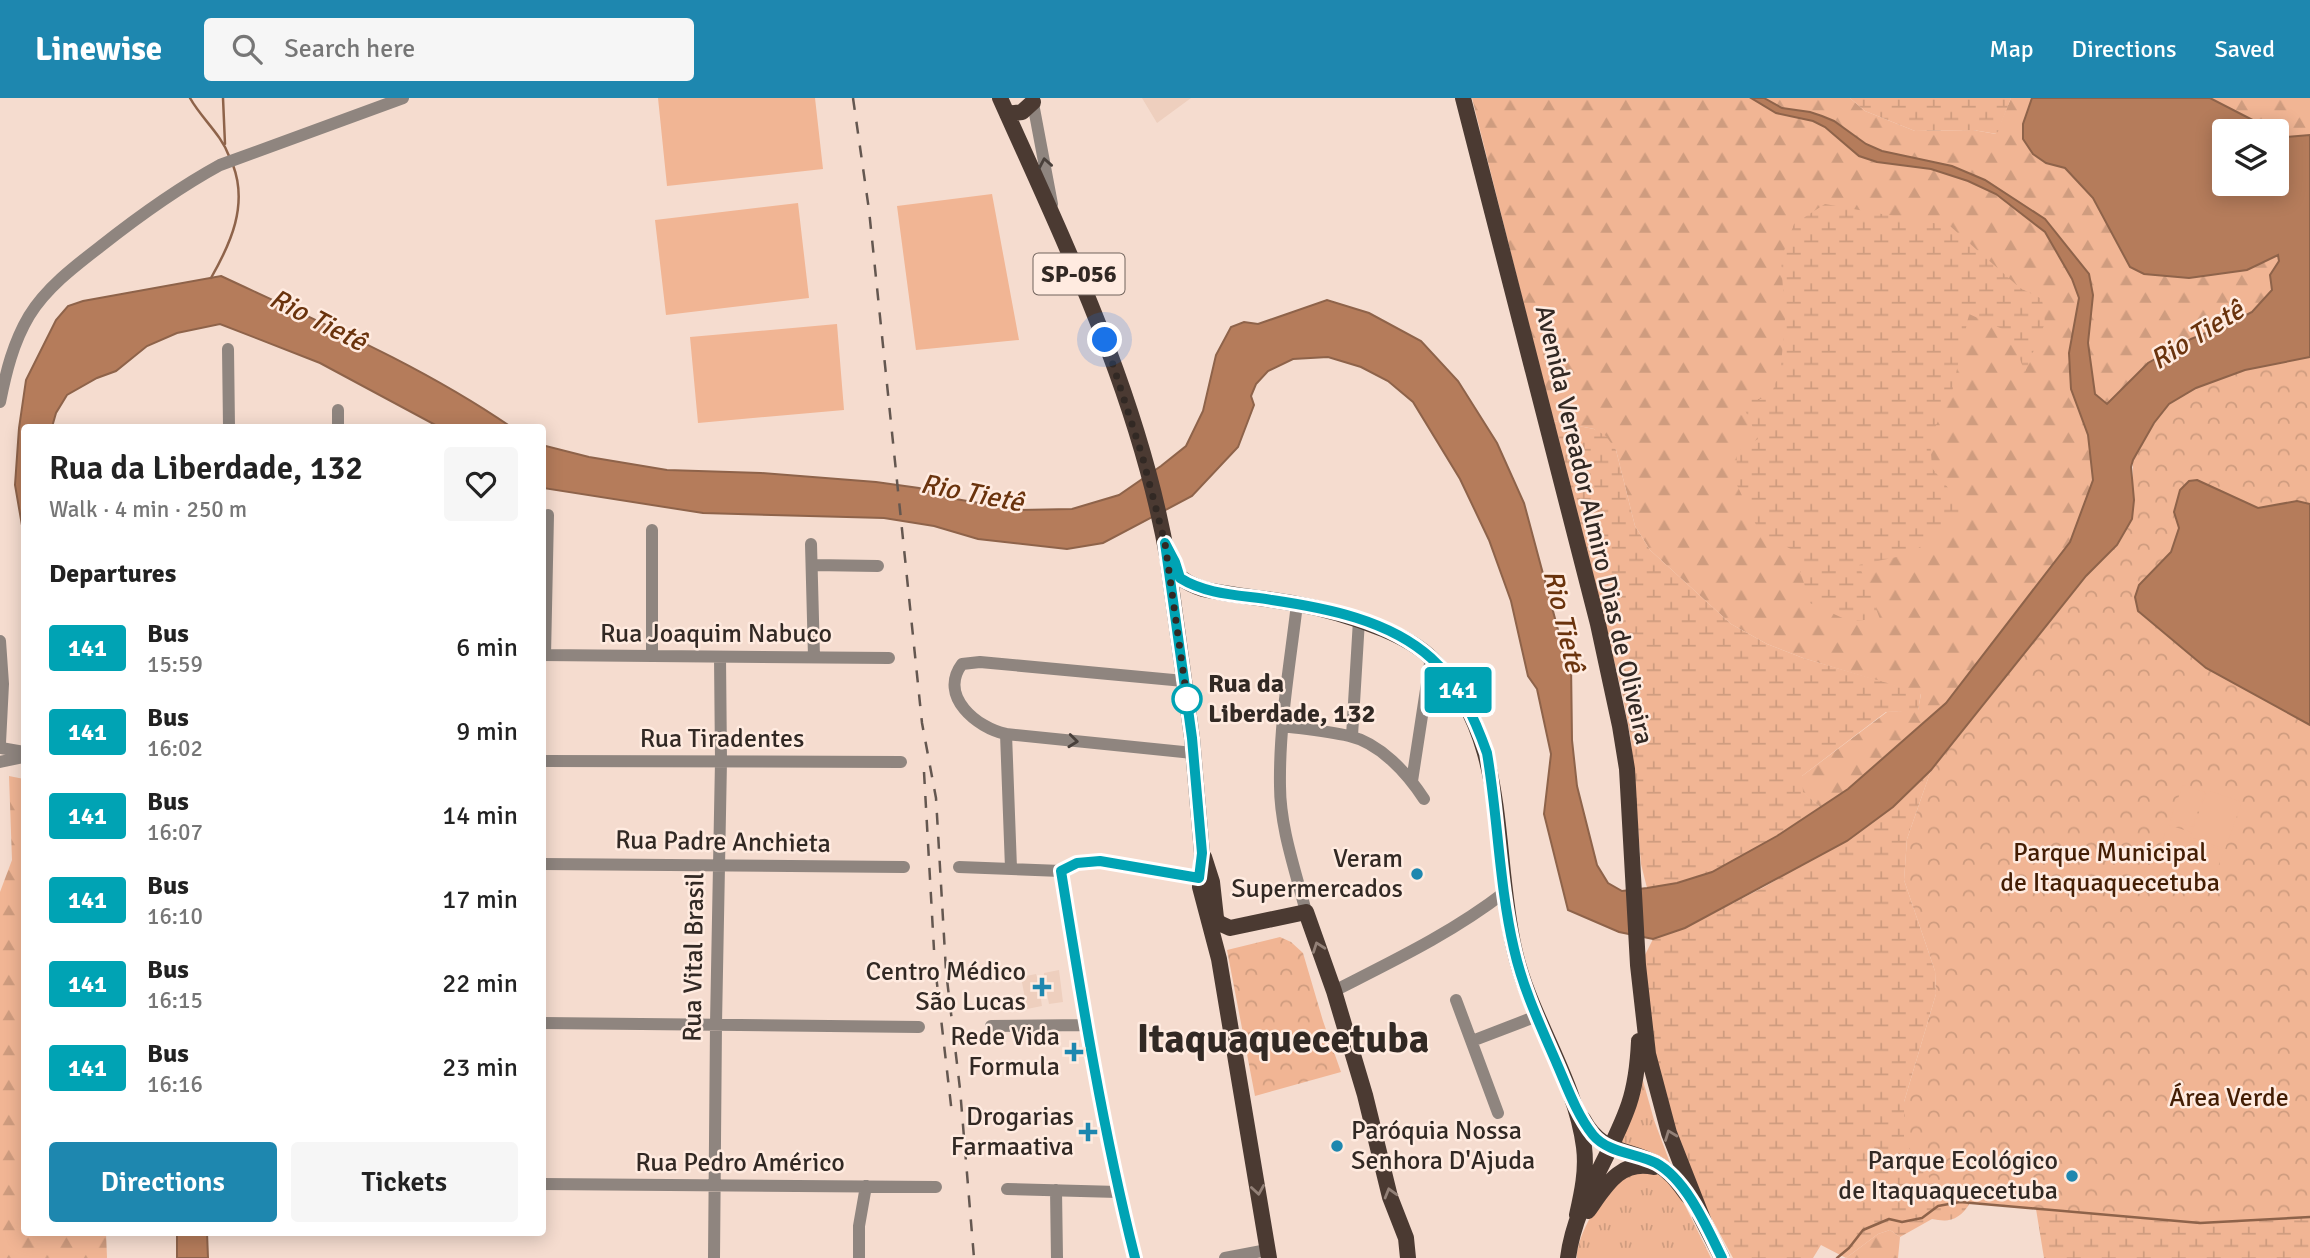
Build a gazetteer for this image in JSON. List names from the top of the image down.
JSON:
{
  "streets": {
    "main road": ["SP-056", "Avenida Vereador Almiro Dias de Oliveira"],
    "street": [
      "Rua Joaquim Nabuco",
      "Rua Tiradentes",
      "Rua Padre Anchieta",
      "Rua Vital Brasil",
      "Rua Pedro Américo"
    ]
  },
  "crossings": [
    ["Rua Joaquim Nabuco", "Rua Vital Brasil"],
    ["Rua Tiradentes", "Rua Vital Brasil"],
    ["Rua Padre Anchieta", "Rua Vital Brasil"],
    ["Rua Vital Brasil", "Rua Pedro Américo"]
  ],
  "districts": ["Itaquaquecetuba"],
  "water": ["Rio Tietê"],
  "parks": ["Parque Municipal de Itaquaquecetuba", "Área Verde"],
  "places": {
    "other": [
      "Rua da Liberdade, 132",
      "Veram Supermercados",
      "Paróquia Nossa Senhora D'Ajuda",
      "Parque Ecológico de Itaquaquecetuba"
    ],
    "health": ["Centro Médico São Lucas", "Rede Vida Formula", "Drogarias Farmaativa"]
  },
  "lines": ["bus line 141"],
  "page": {
    "header": "Linewise",
    "search": "Search here",
    "nav": ["Map", "Directions", "Saved"],
    "on_map": "141",
    "heading": [
      ["Rua da Liberdade, 132", "Walk · 4 min · 250 m"],
      "Departures"
    ],
    "list": [
      {
        "mark": "141",
        "name": "Bus",
        "note": "15:59",
        "value": "6 min"
      },
      {
        "mark": "141",
        "name": "Bus",
        "note": "16:02",
        "value": "9 min"
      },
      {
        "mark": "141",
        "name": "Bus",
        "note": "16:07",
        "value": "14 min"
      },
      {
        "mark": "141",
        "name": "Bus",
        "note": "16:10",
        "value": "17 min"
      },
      {
        "mark": "141",
        "name": "Bus",
        "note": "16:15",
        "value": "22 min"
      },
      {
        "mark": "141",
        "name": "Bus",
        "note": "16:16",
        "value": "23 min"
      }
    ],
    "buttons": ["Directions", "Tickets"]
  }
}
